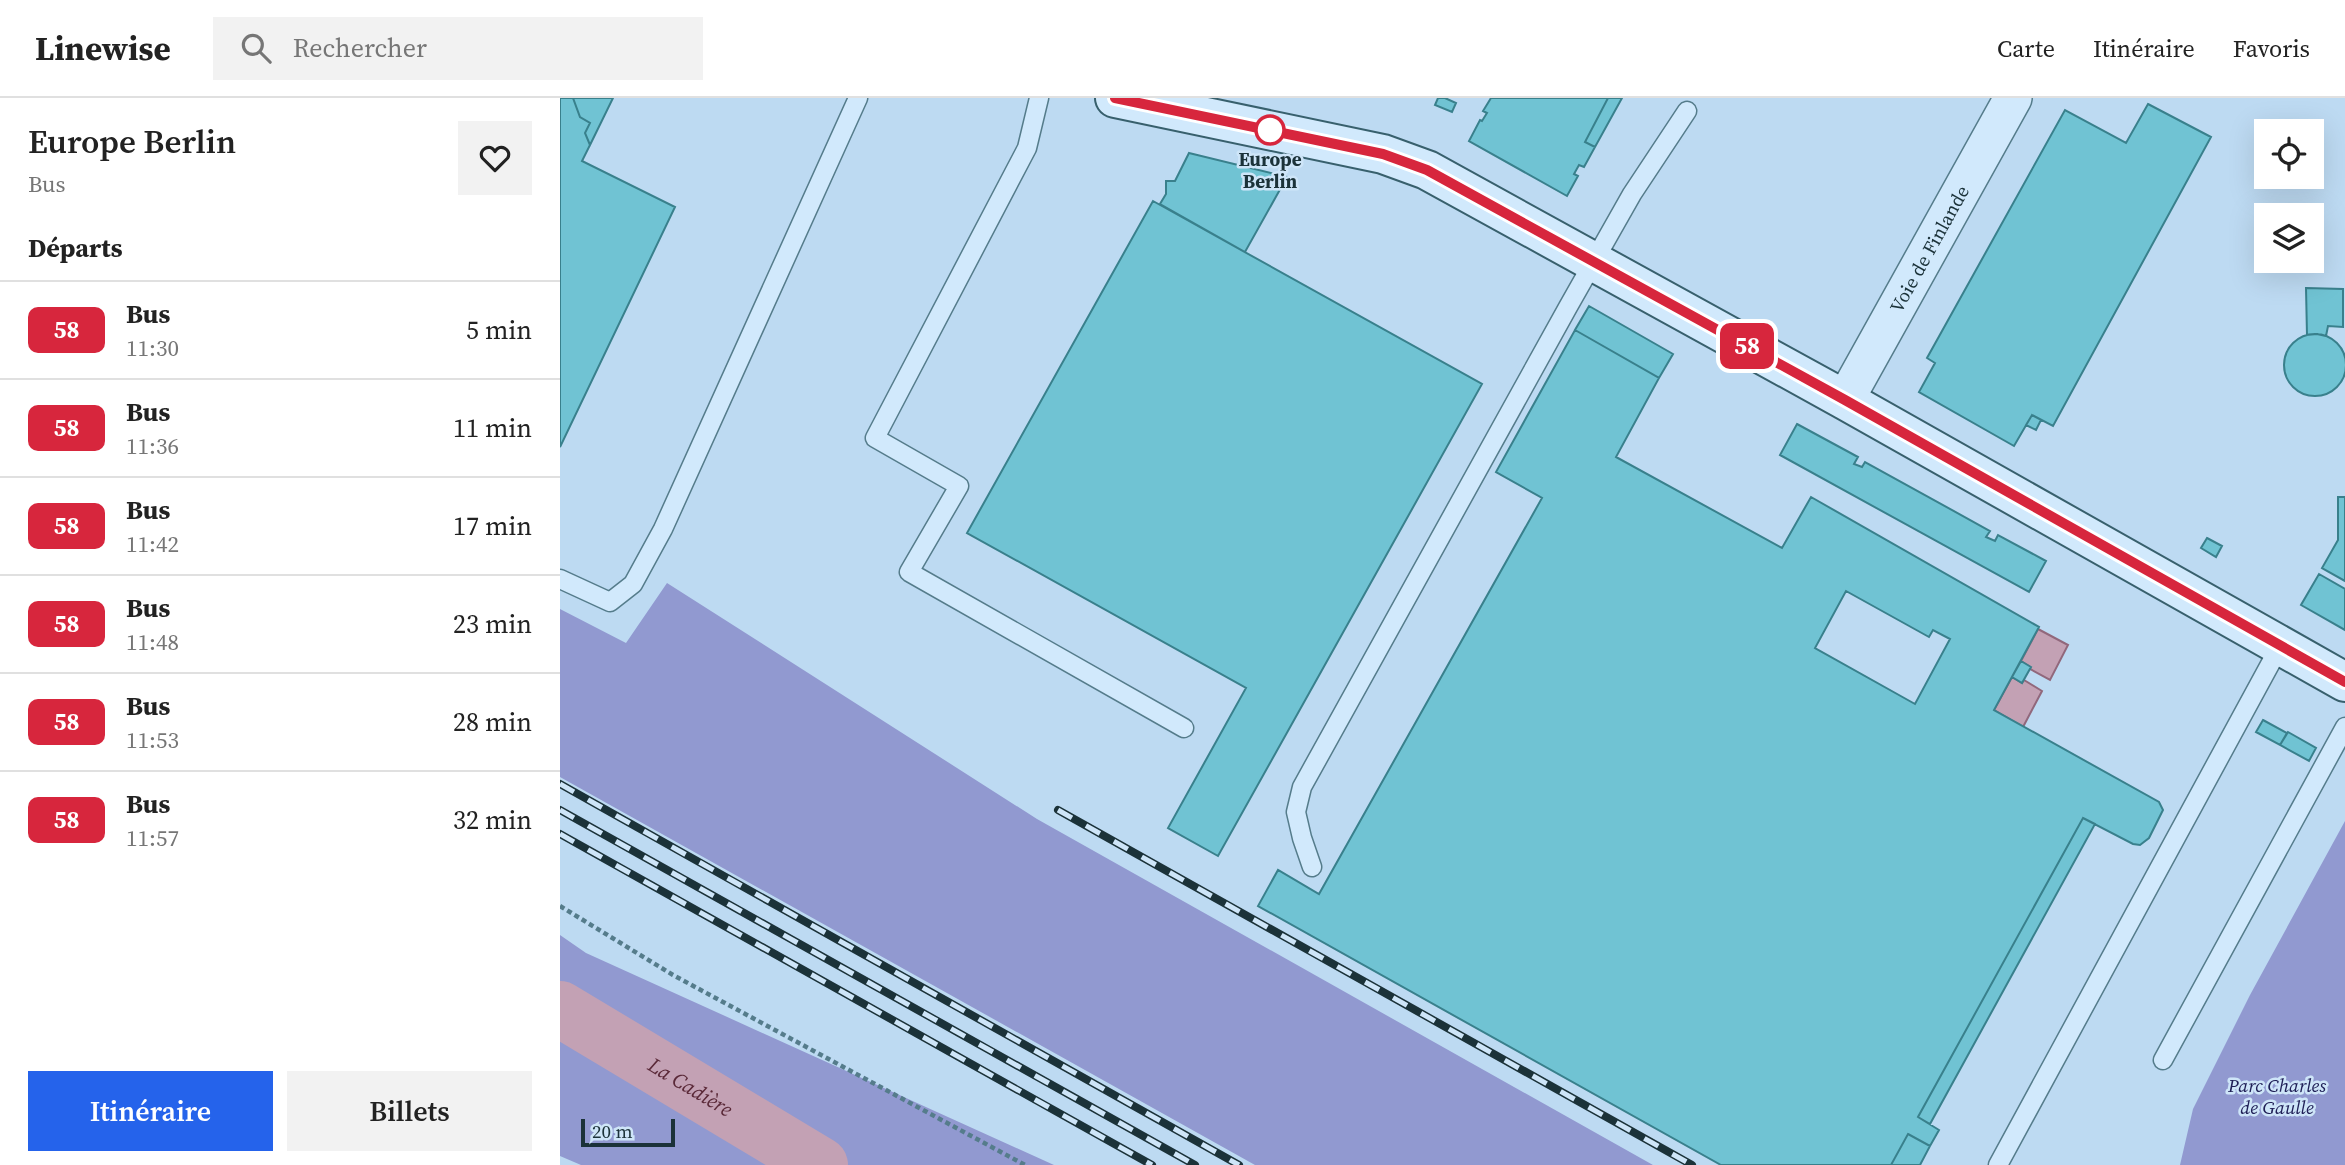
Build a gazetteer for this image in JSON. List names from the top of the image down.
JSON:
{
  "streets": {
    "street": ["Voie de Finlande"]
  },
  "water": ["La Cadière"],
  "parks": ["Parc Charles de Gaulle"],
  "places": ["Europe Berlin"],
  "lines": ["bus line 58"],
  "scale_bar": "20 m",
  "page": {
    "header": "Linewise",
    "search": "Rechercher",
    "nav": ["Carte", "Itinéraire", "Favoris"],
    "heading": [
      ["Europe Berlin", "Bus"],
      "Départs"
    ],
    "on_map": "58",
    "list": [
      {
        "mark": "58",
        "name": "Bus",
        "note": "11:30",
        "value": "5 min"
      },
      {
        "mark": "58",
        "name": "Bus",
        "note": "11:36",
        "value": "11 min"
      },
      {
        "mark": "58",
        "name": "Bus",
        "note": "11:42",
        "value": "17 min"
      },
      {
        "mark": "58",
        "name": "Bus",
        "note": "11:48",
        "value": "23 min"
      },
      {
        "mark": "58",
        "name": "Bus",
        "note": "11:53",
        "value": "28 min"
      },
      {
        "mark": "58",
        "name": "Bus",
        "note": "11:57",
        "value": "32 min"
      }
    ],
    "buttons": ["Itinéraire", "Billets"],
    "scale": "20 m"
  }
}
